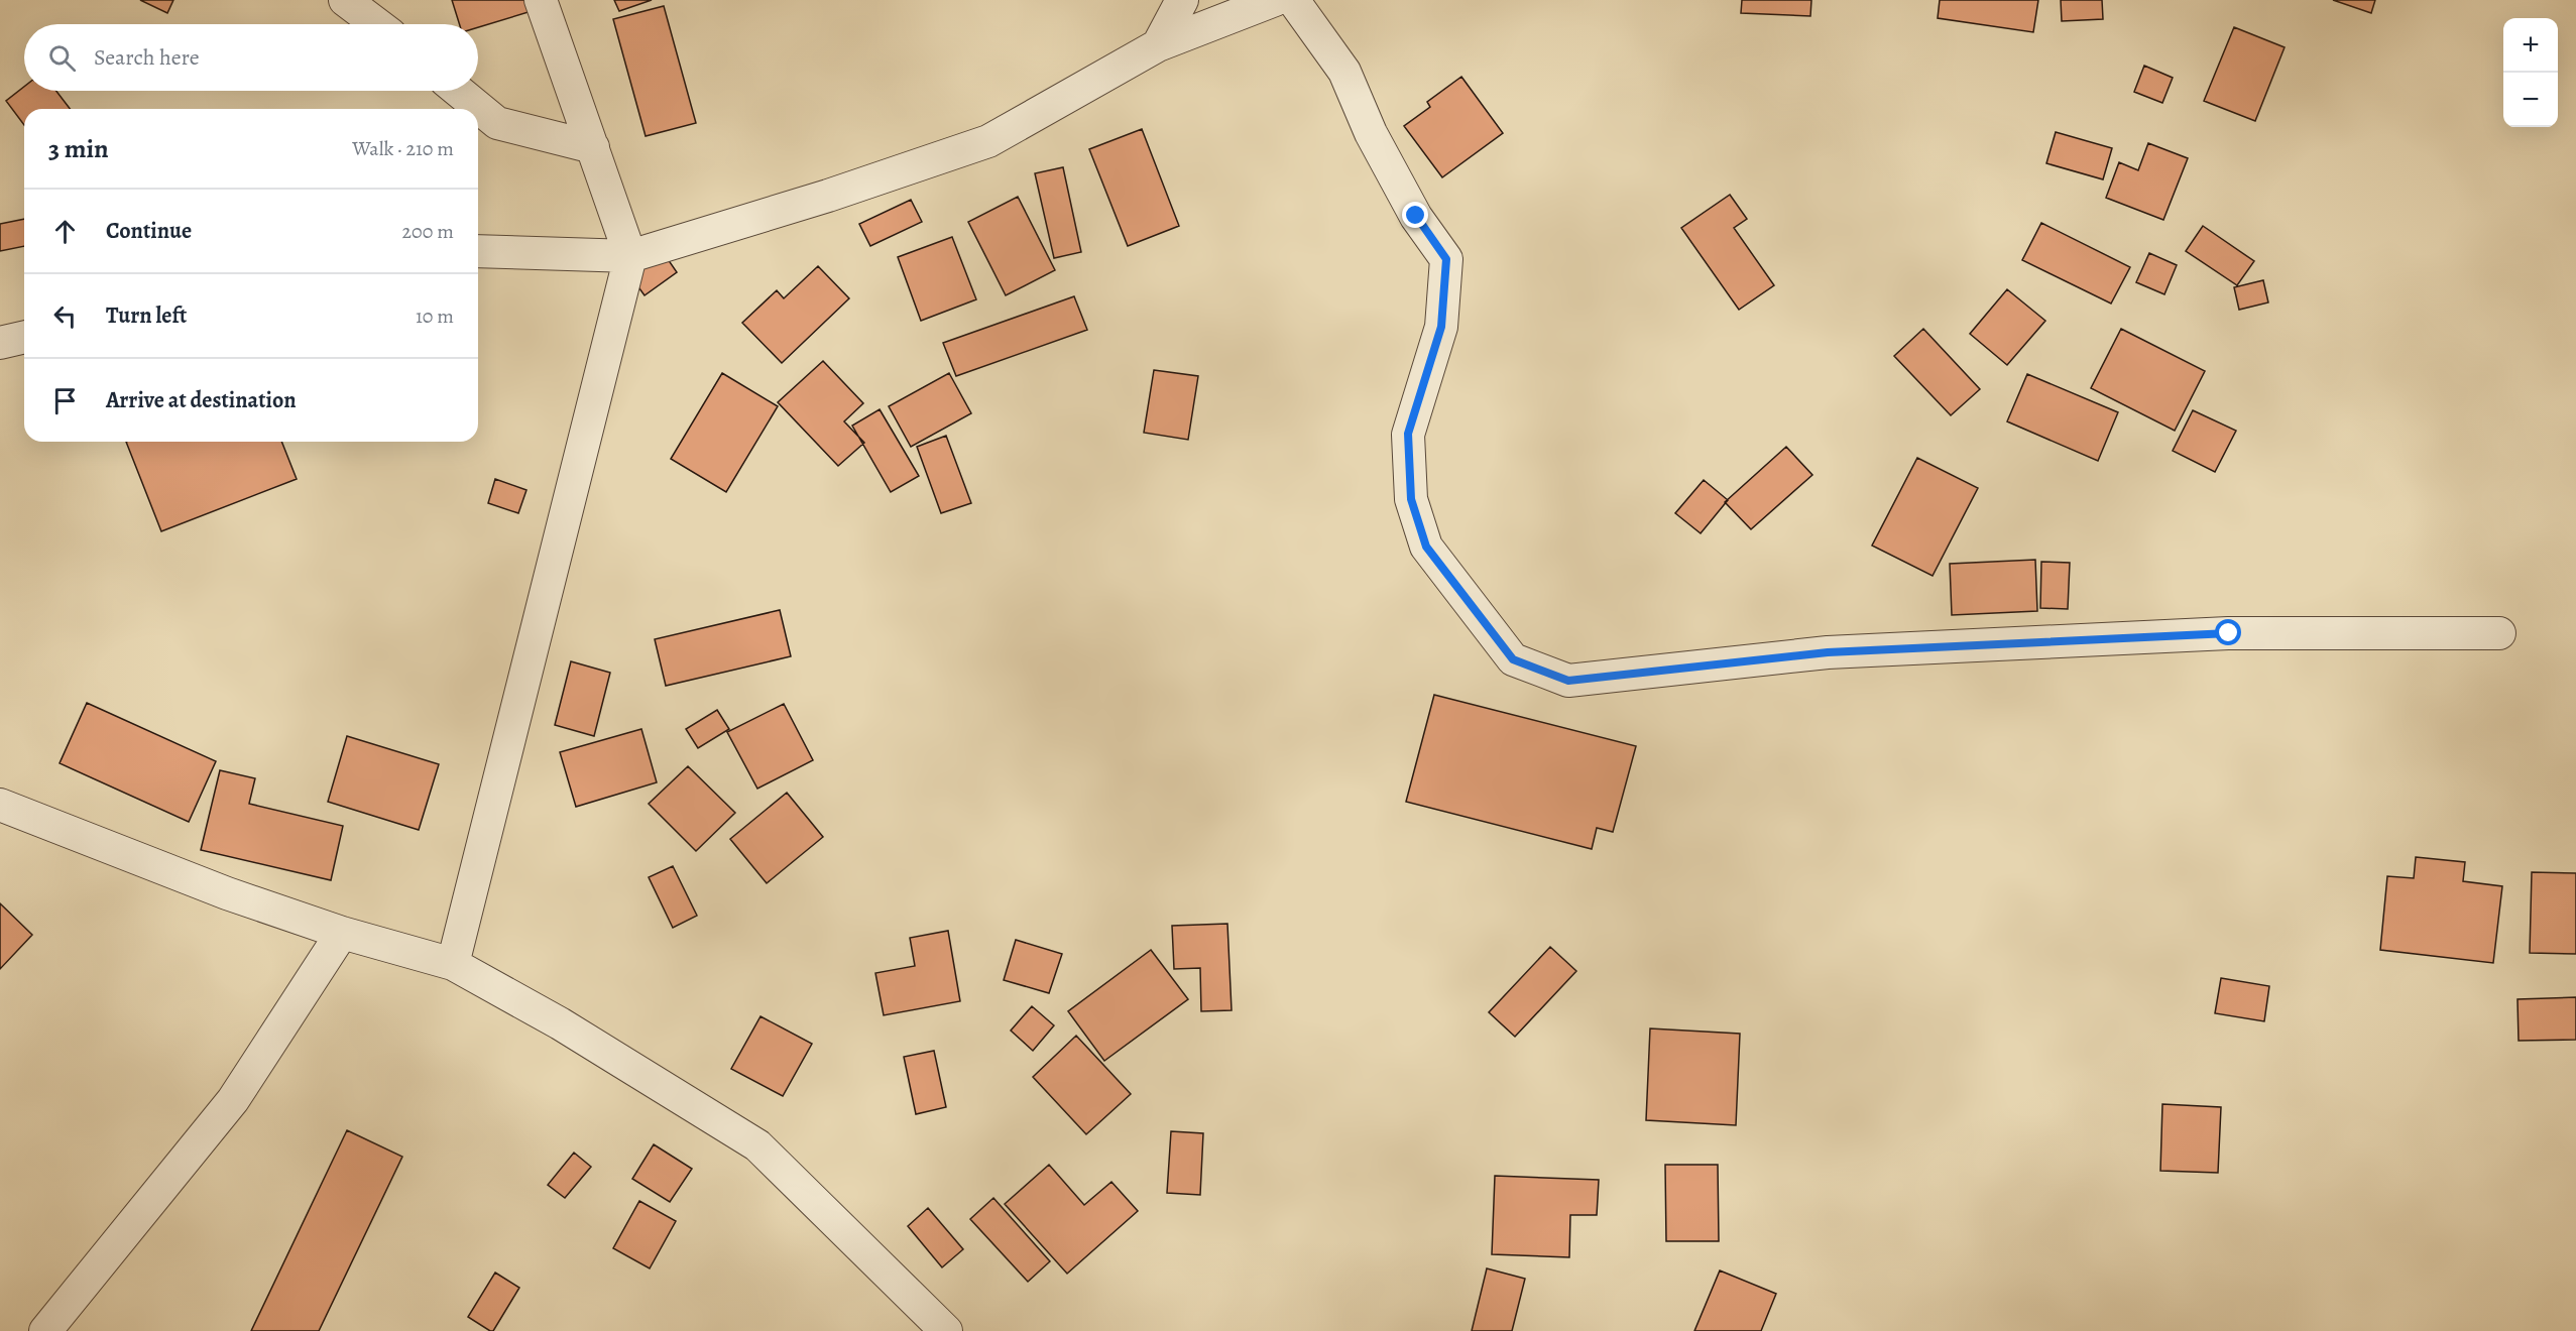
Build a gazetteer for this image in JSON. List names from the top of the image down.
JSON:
{
  "page": {
    "map_buttons": ["+", "−"],
    "search": "Search here",
    "heading": ["3 min", "Walk · 210 m"],
    "list": [
      ["Continue", "200 m"],
      ["Turn left", "10 m"],
      "Arrive at destination"
    ]
  }
}
